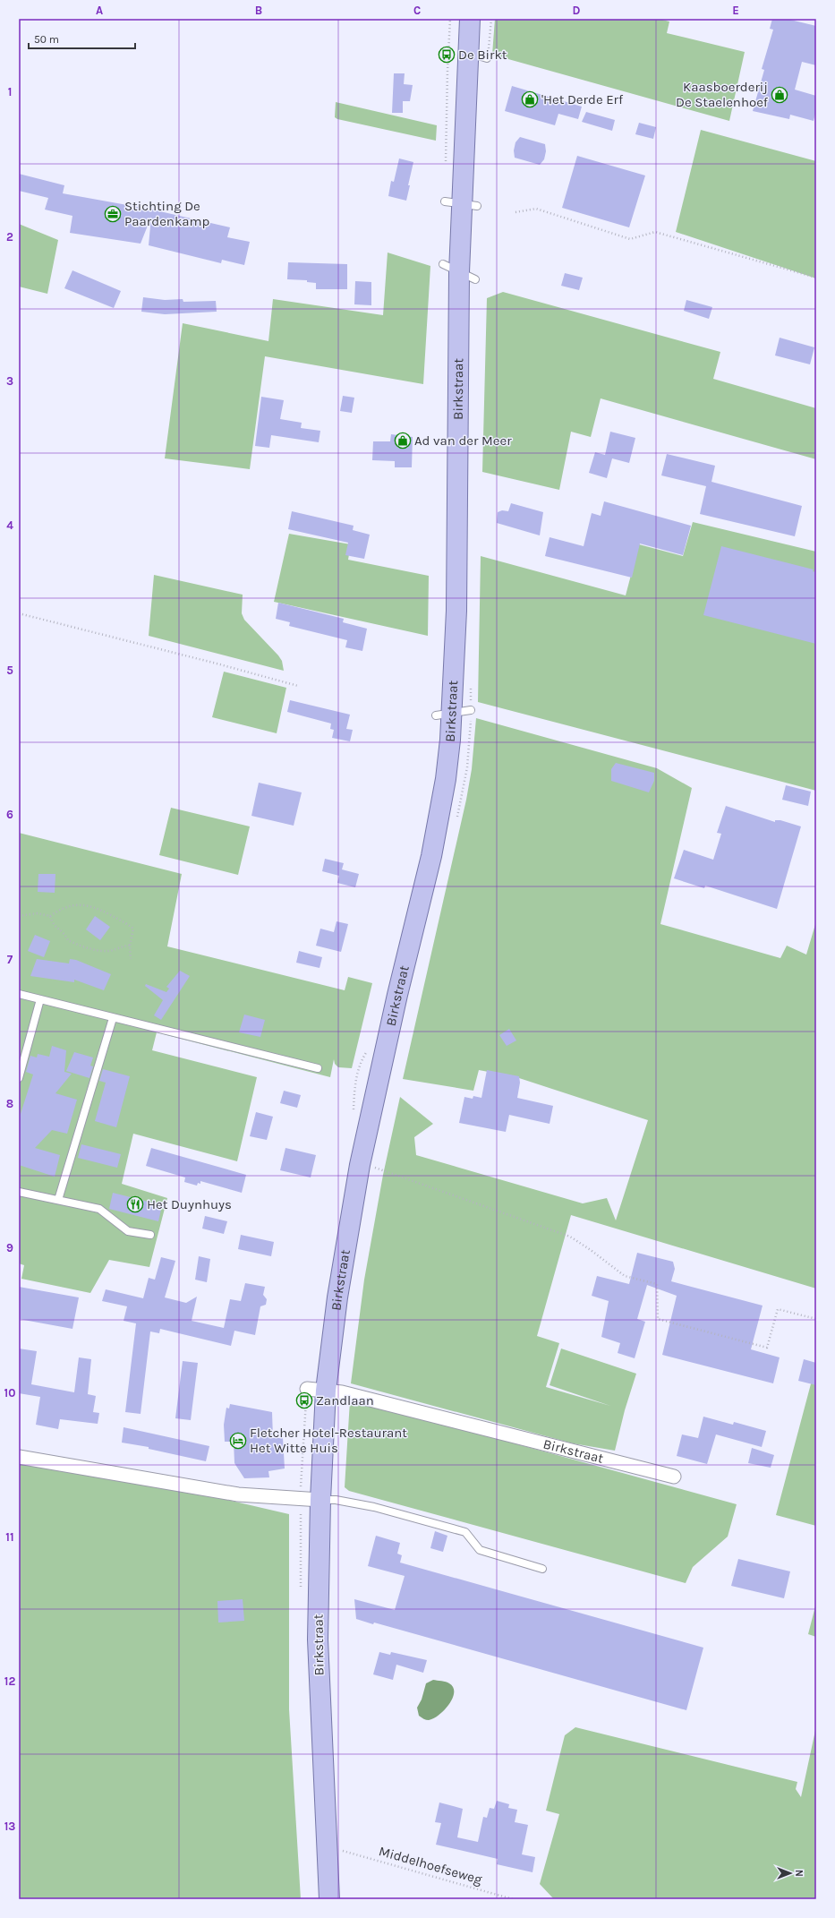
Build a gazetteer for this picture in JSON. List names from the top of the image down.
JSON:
{
  "streets": {
    "main road": ["Birkstraat"],
    "path": ["Middelhoefseweg"]
  },
  "places": {
    "bus stop": ["De Birkt", "Zandlaan"],
    "shop": ["Kaasboerderij De Staelenhoef", "'Het Derde Erf", "Ad van der Meer"],
    "office": ["Stichting De Paardenkamp"],
    "restaurant": ["Het Duynhuys"],
    "hotel": ["Fletcher Hotel-Restaurant Het Witte Huis"]
  },
  "scale_bar": "50 m",
  "north": "right",
  "grid": {
    "columns": [
      "A",
      "B",
      "C",
      "D",
      "E"
    ],
    "rows": [
      "1",
      "2",
      "3",
      "4",
      "5",
      "6",
      "7",
      "8",
      "9",
      "10",
      "11",
      "12",
      "13"
    ]
  }
}
